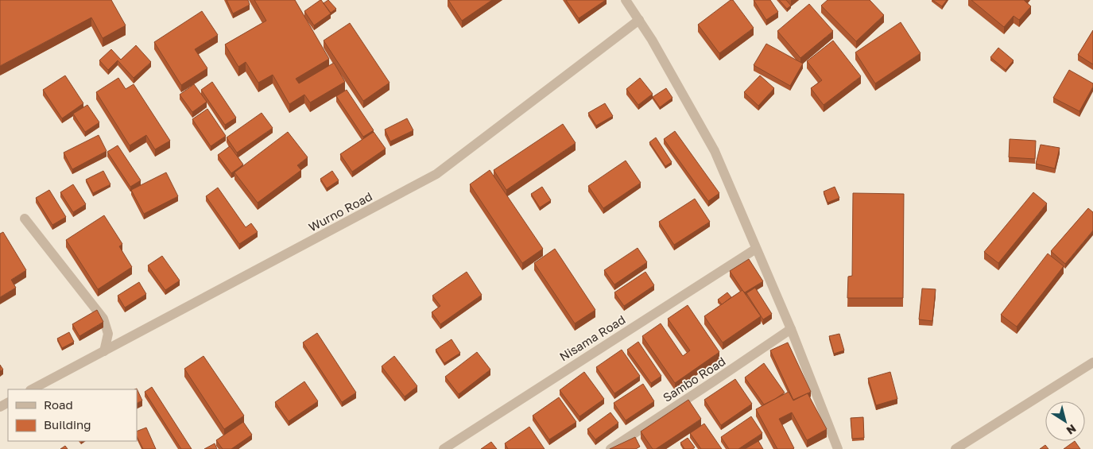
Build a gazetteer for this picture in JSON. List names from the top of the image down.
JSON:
{
  "streets": {
    "street": ["Wurno Road", "Nisama Road", "Sambo Road"]
  },
  "legend": ["Road", "Building"],
  "north": "bottom right"
}
